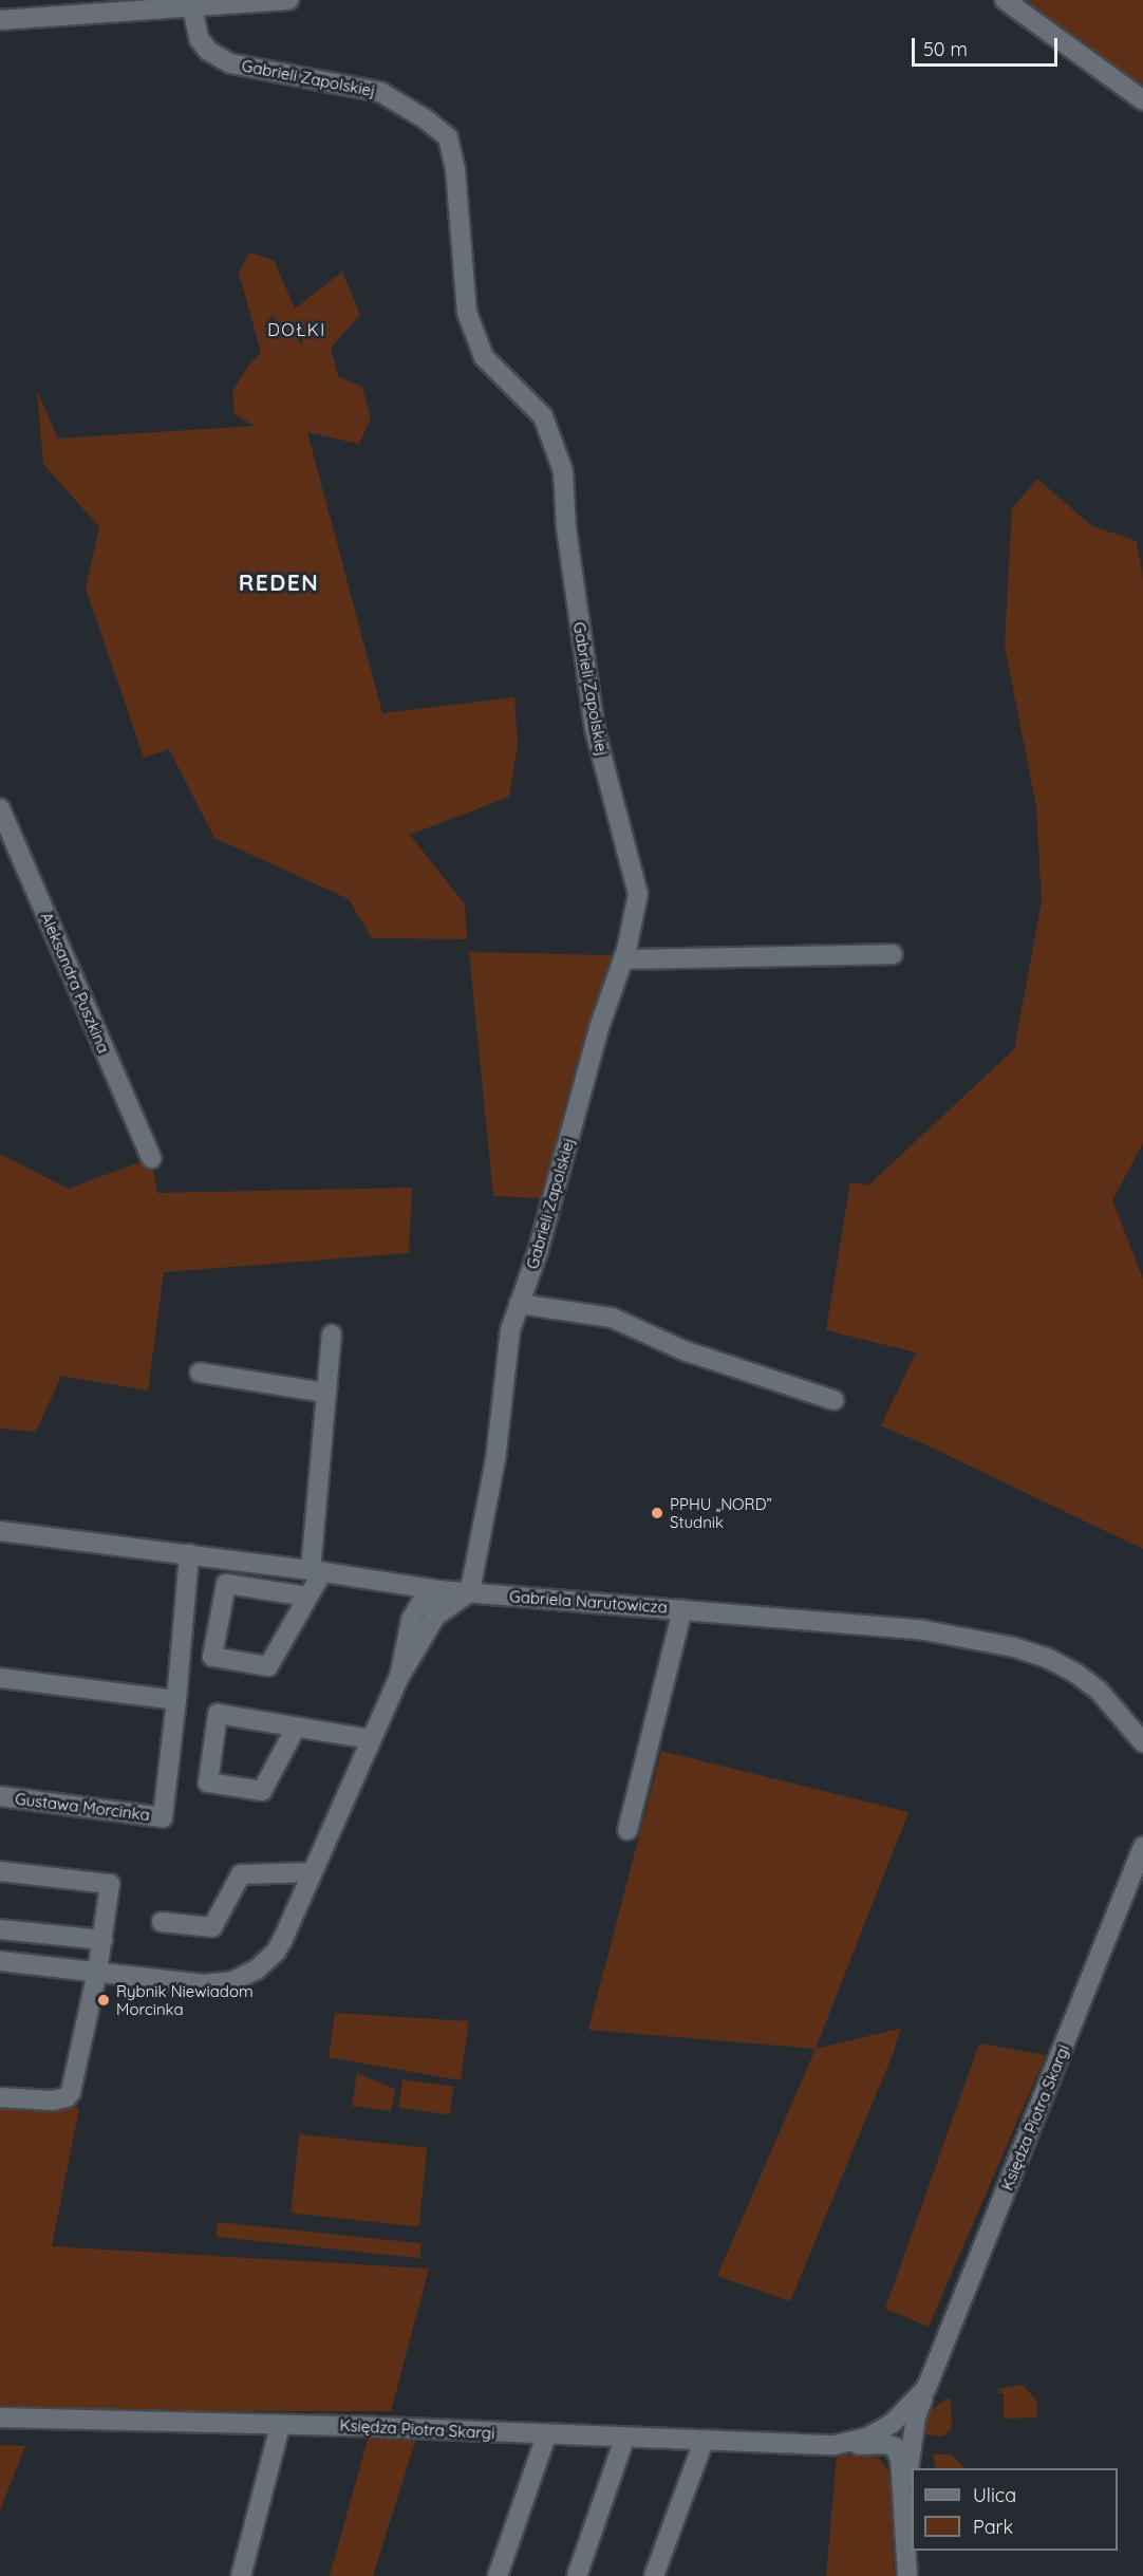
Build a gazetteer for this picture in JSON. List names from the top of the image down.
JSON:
{
  "streets": {
    "street": [
      "Gabrieli Zapolskiej",
      "Aleksandra Puszkina",
      "Gabriela Narutowicza",
      "Gustawa Morcinka",
      "Księdza Piotra Skargi"
    ]
  },
  "crossings": [
    ["Gabrieli Zapolskiej", "Gabriela Narutowicza"],
    ["Gabriela Narutowicza", "Gustawa Morcinka"]
  ],
  "districts": ["DOŁKI", "REDEN"],
  "places": ["PPHU „NORD” Studnik", "Rybnik Niewiadom Morcinka"],
  "legend": ["Ulica", "Park"],
  "scale_bar": "50 m"
}
